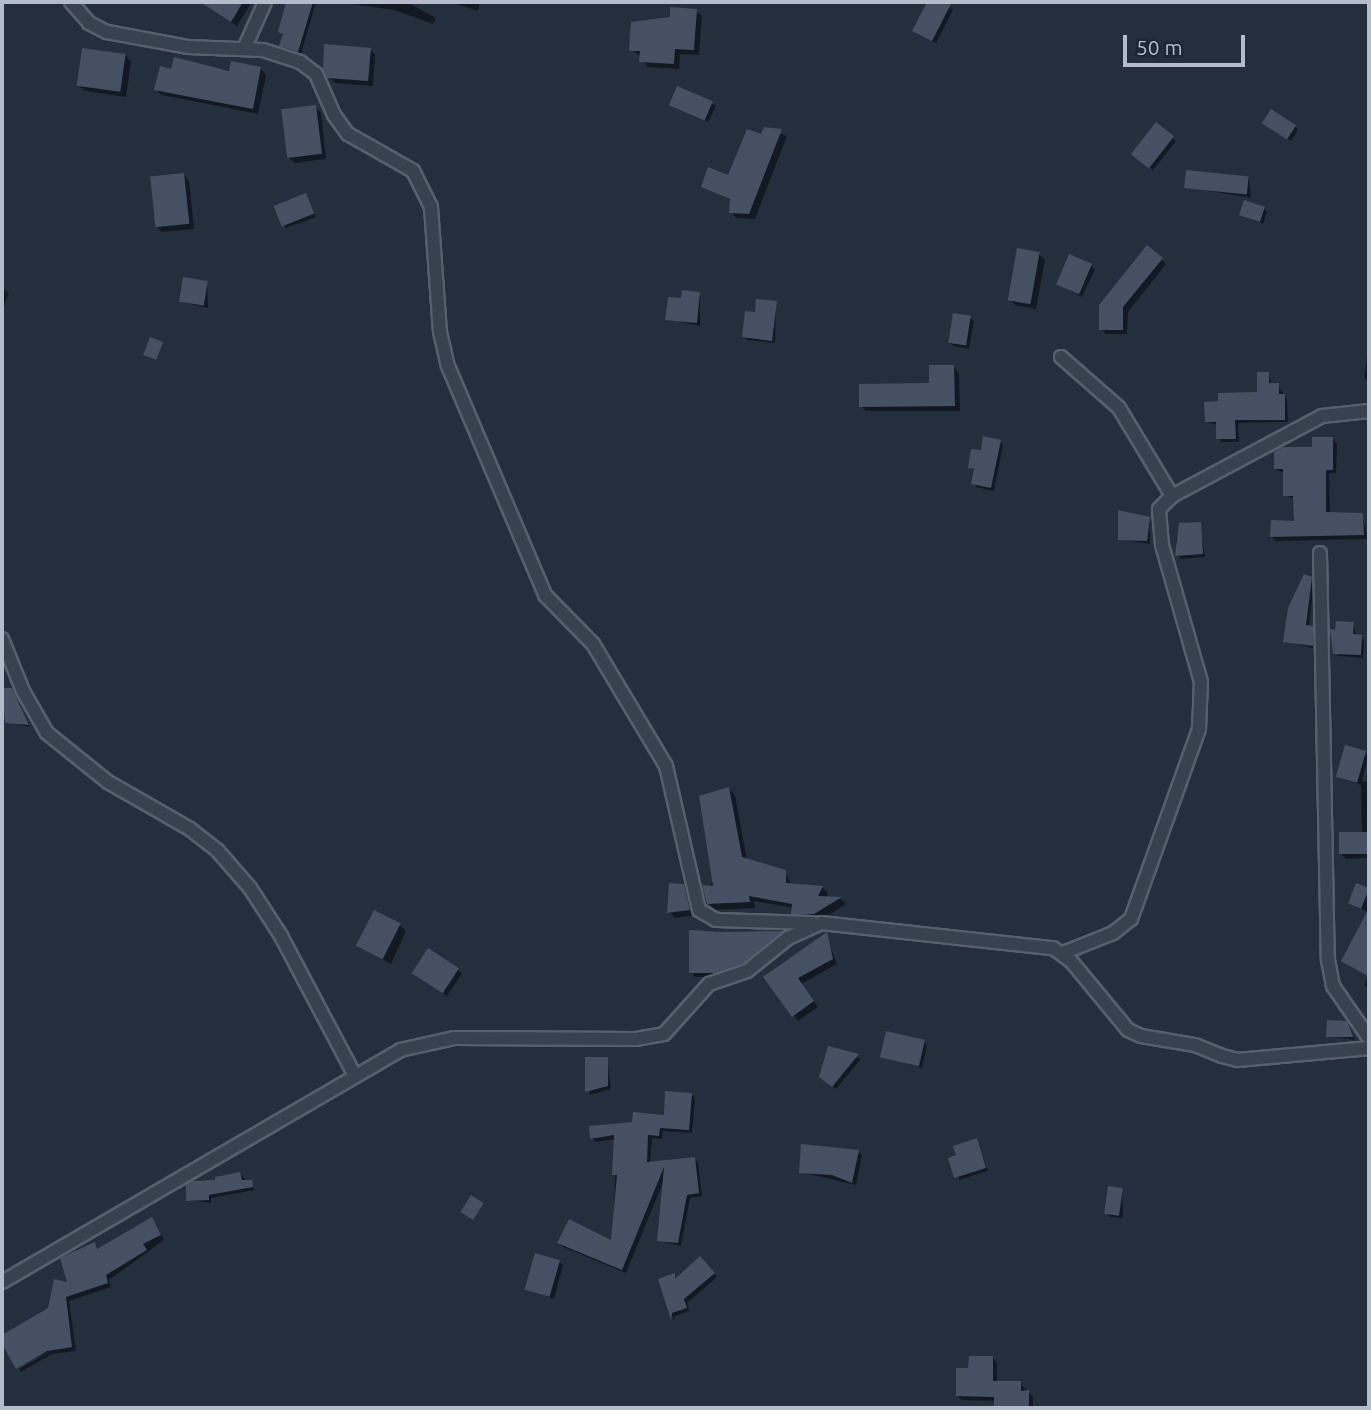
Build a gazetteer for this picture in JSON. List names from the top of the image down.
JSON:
{
  "scale_bar": "50 m"
}
